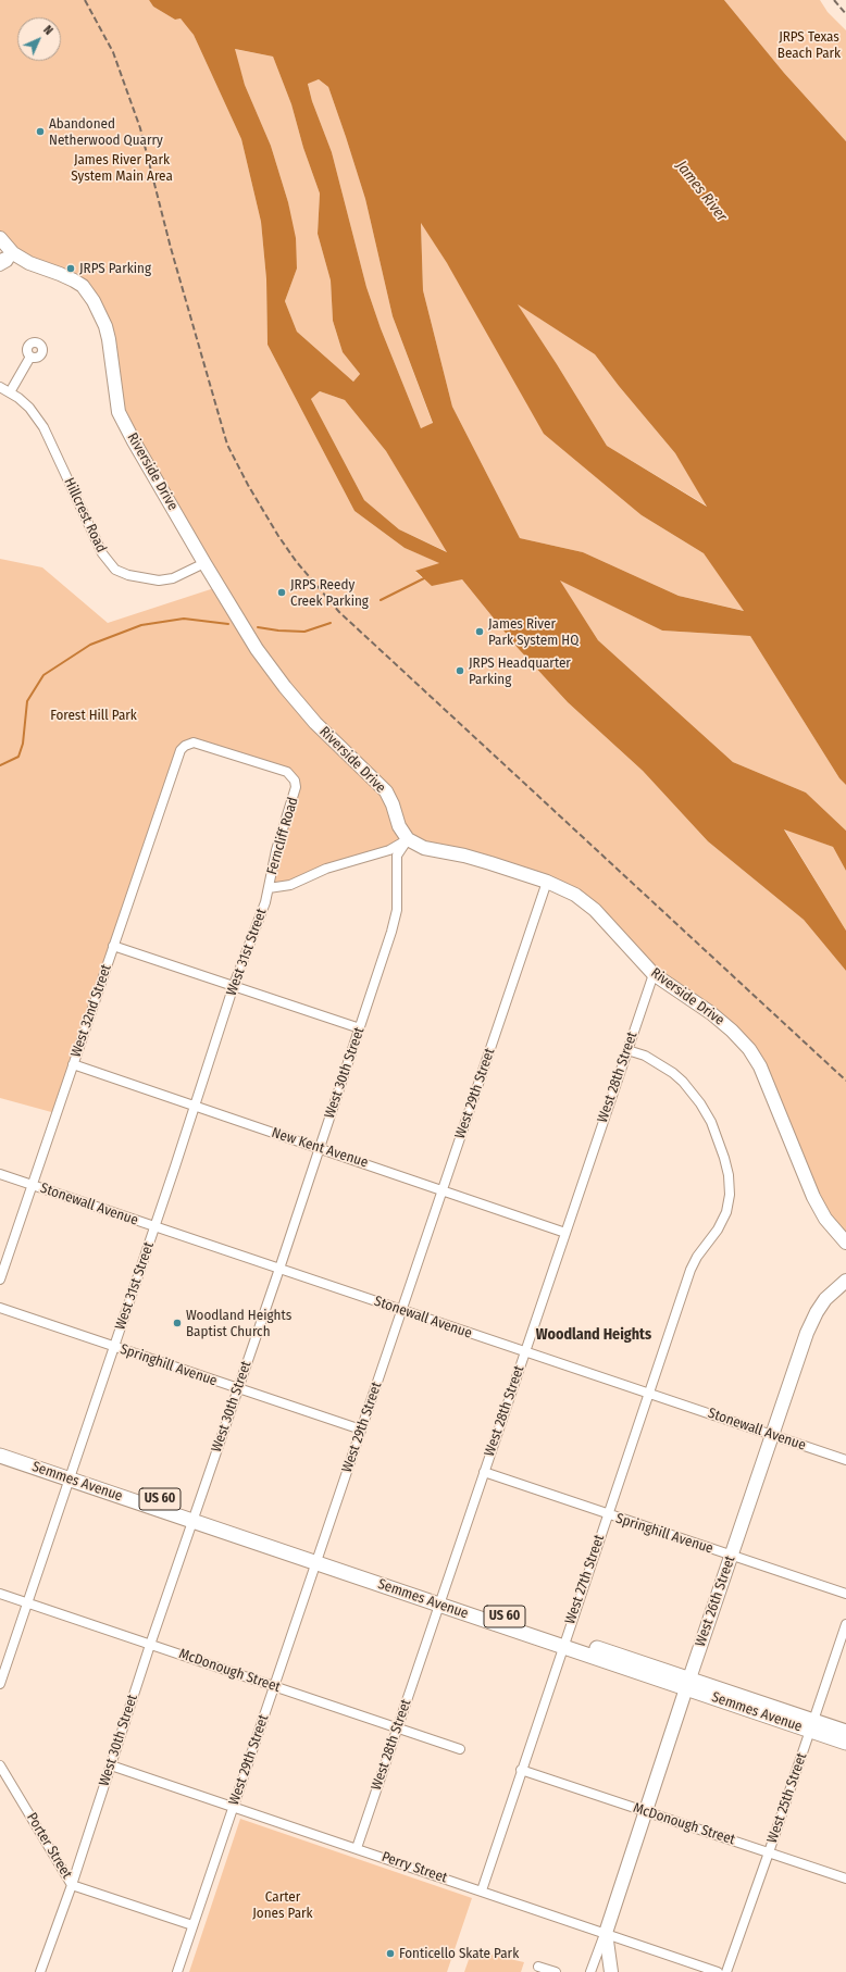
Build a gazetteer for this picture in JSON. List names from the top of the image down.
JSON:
{
  "streets": {
    "main road": ["Semmes Avenue", "US 60"],
    "street": [
      "Riverside Drive",
      "Hillcrest Road",
      "Ferncliff Road",
      "West 31st Street",
      "West 32nd Street",
      "West 30th Street",
      "West 28th Street",
      "West 29th Street",
      "New Kent Avenue",
      "Stonewall Avenue",
      "Springhill Avenue",
      "West 27th Street",
      "West 26th Street",
      "McDonough Street",
      "West 25th Street",
      "Porter Street",
      "Perry Street"
    ]
  },
  "crossings": [
    ["Riverside Drive", "Hillcrest Road"],
    ["Riverside Drive", "Ferncliff Road"],
    ["Riverside Drive", "West 30th Street"],
    ["Riverside Drive", "West 28th Street"],
    ["Riverside Drive", "West 29th Street"],
    ["Ferncliff Road", "West 31st Street"],
    ["Ferncliff Road", "West 32nd Street"],
    ["Ferncliff Road", "West 30th Street"],
    ["West 31st Street", "New Kent Avenue"],
    ["West 31st Street", "Stonewall Avenue"],
    ["West 31st Street", "Springhill Avenue"],
    ["West 31st Street", "Semmes Avenue"],
    ["West 31st Street", "McDonough Street"],
    ["West 32nd Street", "New Kent Avenue"],
    ["West 32nd Street", "Stonewall Avenue"],
    ["West 30th Street", "New Kent Avenue"],
    ["West 30th Street", "Stonewall Avenue"],
    ["West 30th Street", "Springhill Avenue"],
    ["West 30th Street", "Semmes Avenue"],
    ["West 30th Street", "McDonough Street"],
    ["West 30th Street", "Porter Street"],
    ["West 30th Street", "Perry Street"],
    ["West 28th Street", "New Kent Avenue"],
    ["West 28th Street", "Stonewall Avenue"],
    ["West 28th Street", "Springhill Avenue"],
    ["West 28th Street", "Semmes Avenue"],
    ["West 28th Street", "West 27th Street"],
    ["West 28th Street", "McDonough Street"],
    ["West 28th Street", "Perry Street"],
    ["West 29th Street", "New Kent Avenue"],
    ["West 29th Street", "Stonewall Avenue"],
    ["West 29th Street", "Springhill Avenue"],
    ["West 29th Street", "Semmes Avenue"],
    ["West 29th Street", "McDonough Street"],
    ["West 29th Street", "Porter Street"],
    ["West 29th Street", "Perry Street"],
    ["Stonewall Avenue", "West 27th Street"],
    ["Stonewall Avenue", "West 26th Street"],
    ["Springhill Avenue", "West 27th Street"],
    ["Springhill Avenue", "West 26th Street"],
    ["Semmes Avenue", "West 27th Street"],
    ["Semmes Avenue", "West 26th Street"],
    ["Semmes Avenue", "West 25th Street"],
    ["West 27th Street", "McDonough Street"],
    ["West 27th Street", "Perry Street"],
    ["West 26th Street", "McDonough Street"],
    ["West 26th Street", "Perry Street"],
    ["McDonough Street", "West 25th Street"]
  ],
  "districts": ["Woodland Heights"],
  "water": ["James River"],
  "parks": [
    "JRPS Texas Beach Park",
    "James River Park System Main Area",
    "Forest Hill Park",
    "Carter Jones Park"
  ],
  "places": [
    "Abandoned Netherwood Quarry",
    "JRPS Parking",
    "JRPS Reedy Creek Parking",
    "James River Park System HQ",
    "JRPS Headquarter Parking",
    "Woodland Heights Baptist Church",
    "Fonticello Skate Park"
  ],
  "north": "top right"
}
